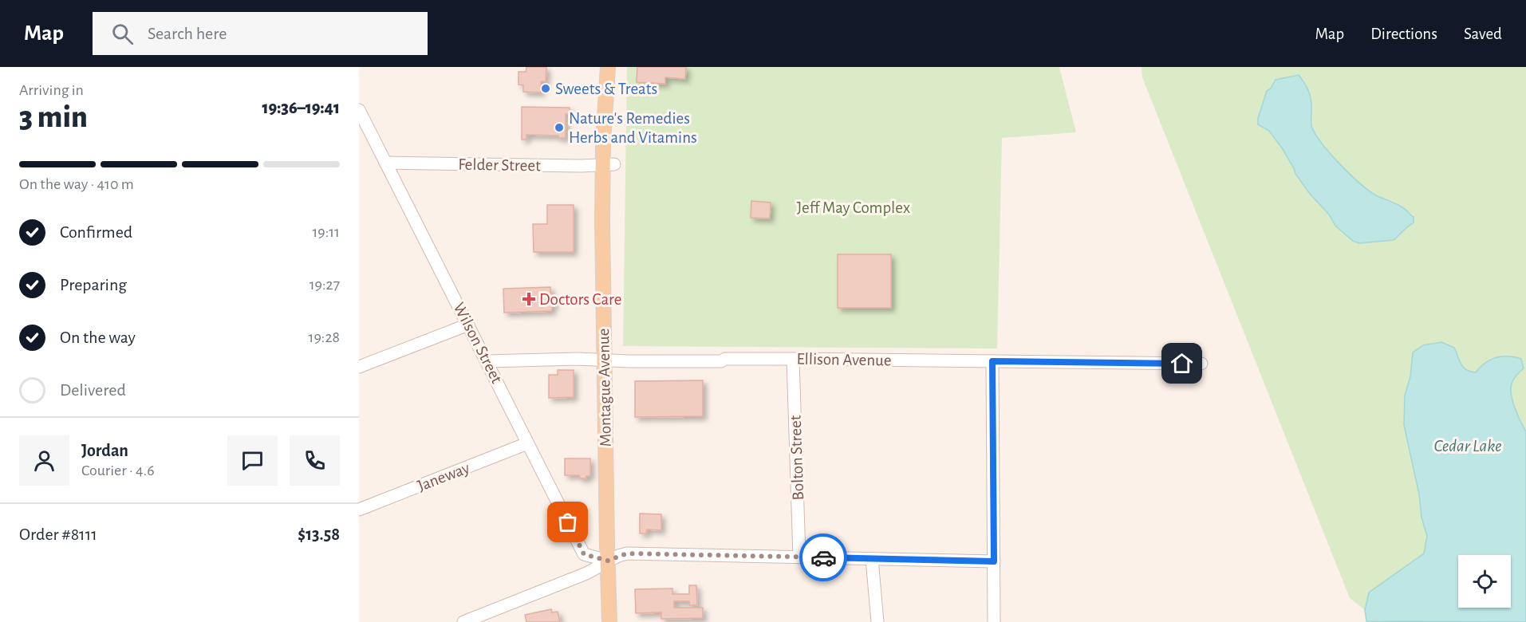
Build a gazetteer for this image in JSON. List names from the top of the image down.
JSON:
{
  "streets": {
    "main road": ["Montague Avenue"],
    "street": [
      "Felder Street",
      "Wilson Street",
      "Ellison Avenue",
      "Bolton Street",
      "Janeway"
    ]
  },
  "crossings": [
    ["Felder Street", "Wilson Street"],
    ["Felder Street", "Montague Avenue"],
    ["Wilson Street", "Ellison Avenue"],
    ["Wilson Street", "Montague Avenue"],
    ["Wilson Street", "Janeway"],
    ["Ellison Avenue", "Montague Avenue"],
    ["Ellison Avenue", "Bolton Street"]
  ],
  "water": ["Cedar Lake"],
  "parks": ["Jeff May Complex"],
  "places": {
    "other": ["Sweets & Treats", "Nature's Remedies Herbs and Vitamins"],
    "health": ["Doctors Care"]
  },
  "page": {
    "header": "Map",
    "search": "Search here",
    "nav": ["Map", "Directions", "Saved"],
    "heading": ["3 min", "Arriving in", "19:36–19:41"],
    "panel": [
      "Jordan",
      "Courier · 4.6",
      "Order #8111",
      "$13.58"
    ],
    "bar": "On the way · 410 m",
    "list": [
      ["Confirmed", "19:11"],
      ["Preparing", "19:27"],
      ["On the way", "19:28"],
      "Delivered"
    ]
  }
}
